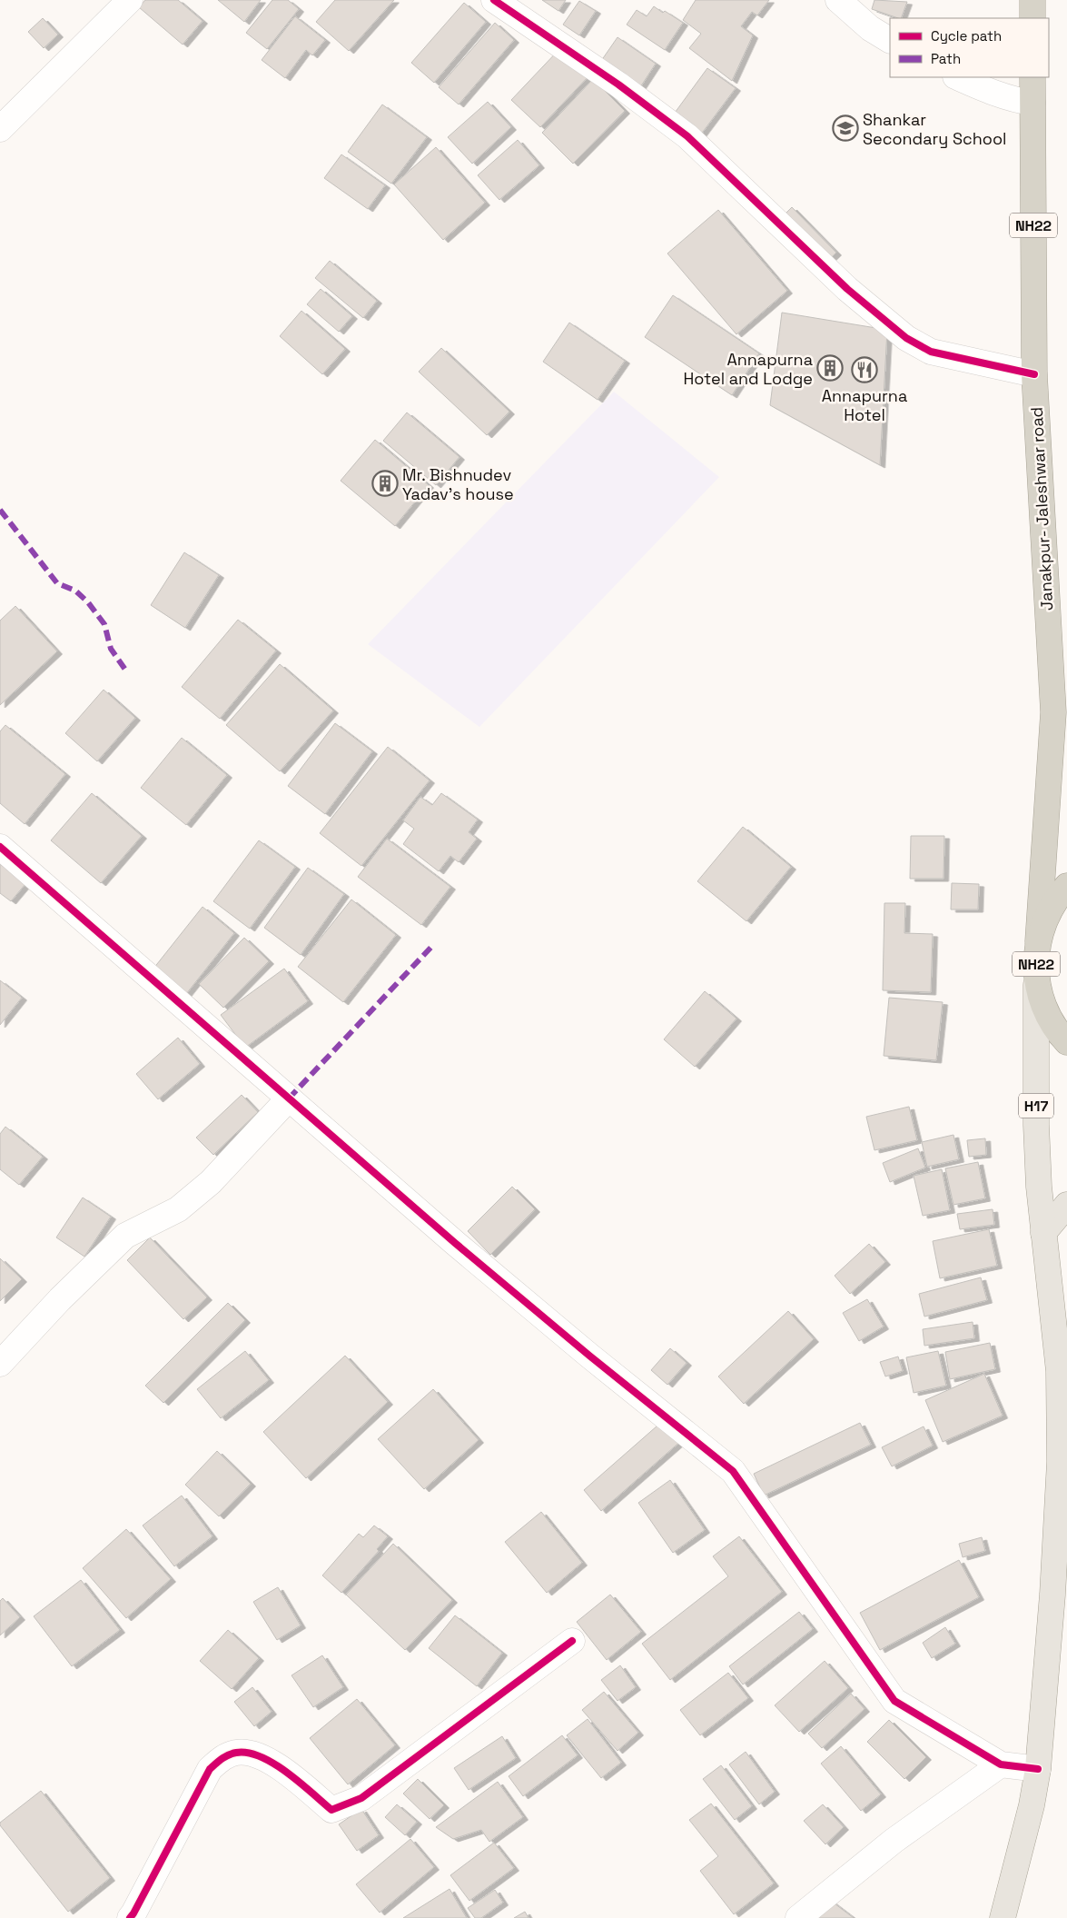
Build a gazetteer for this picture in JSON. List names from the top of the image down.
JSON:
{
  "streets": {
    "highway": ["NH22", "Janakpur- Jaleshwar road"],
    "main road": ["H17"]
  },
  "crossings": [
    ["NH22", "Janakpur- Jaleshwar road"],
    ["NH22", "H17"]
  ],
  "places": {
    "school or university": ["Shankar Secondary School"],
    "building": ["Annapurna Hotel and Lodge", "Mr. Bishnudev Yadav's house"],
    "restaurant": ["Annapurna Hotel"]
  },
  "legend": ["Cycle path", "Path"]
}
